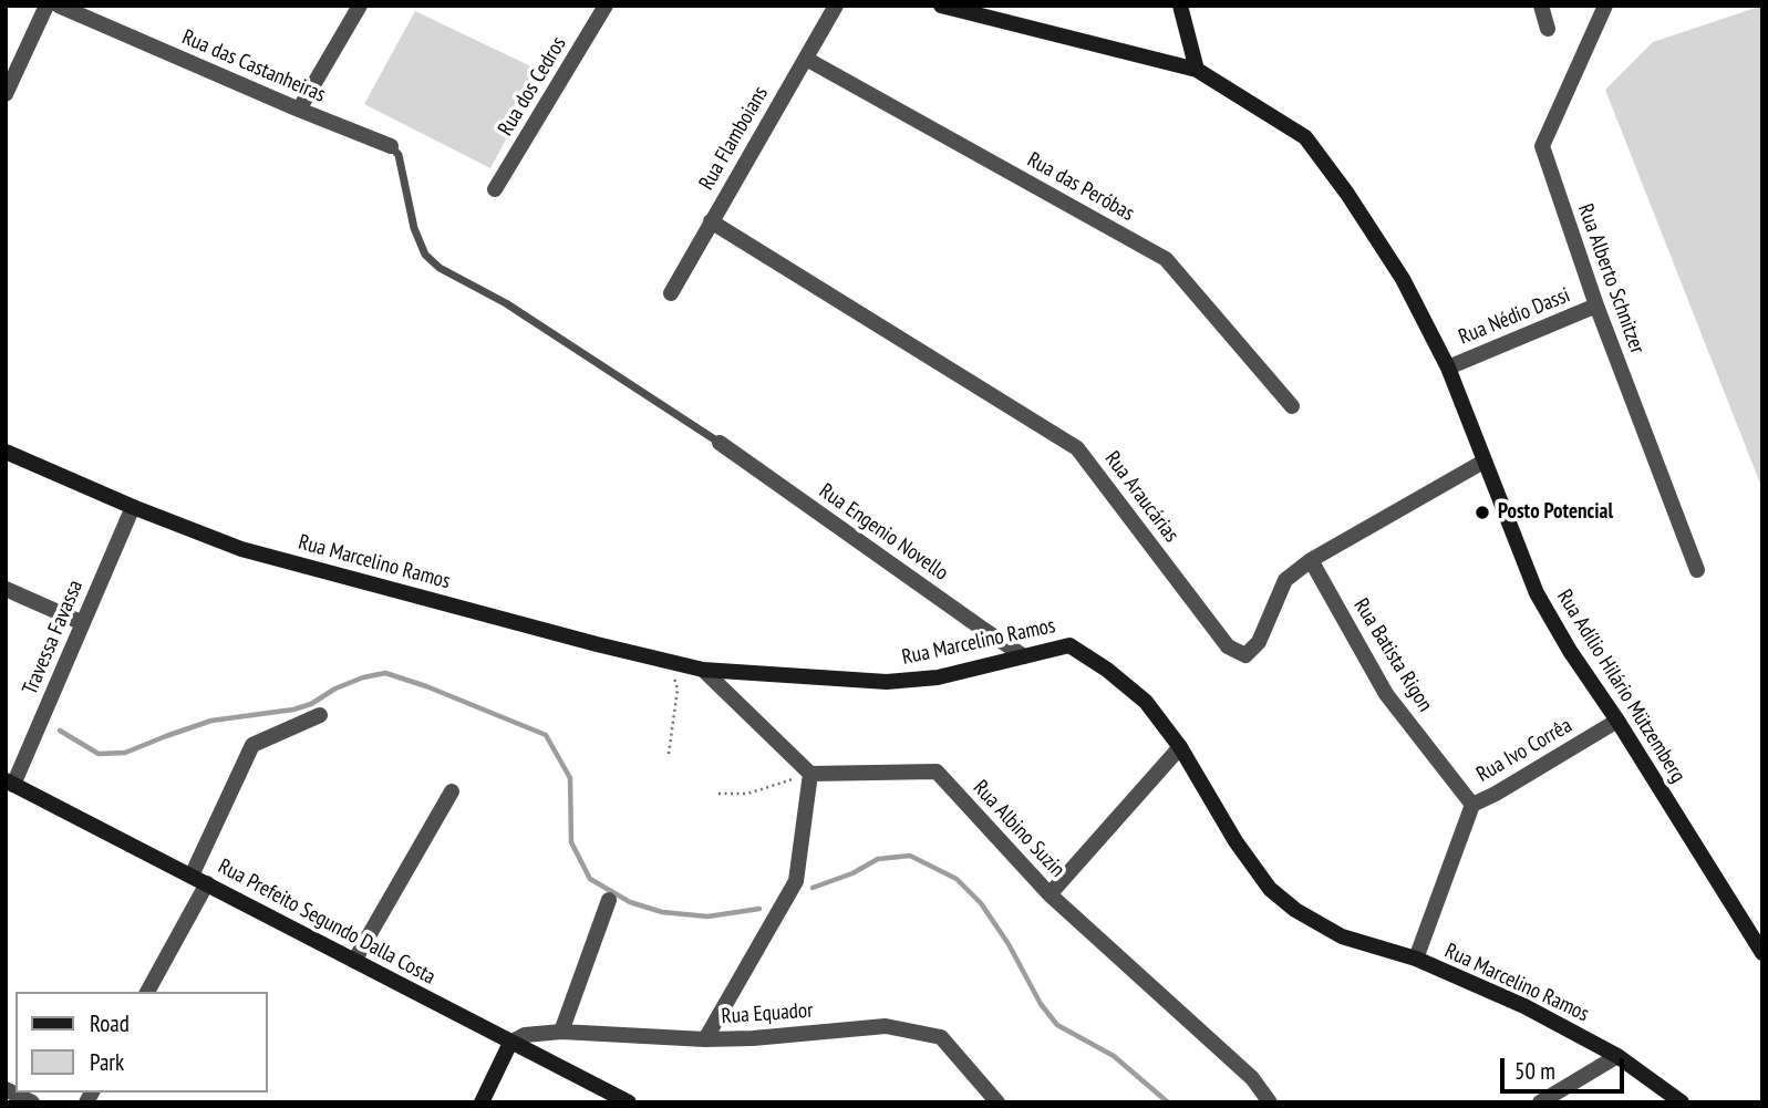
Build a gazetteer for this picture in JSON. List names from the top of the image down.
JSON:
{
  "streets": {
    "main road": ["Rua Marcelino Ramos", "Rua Adílio Hilário Mützemberg", "Rua Prefeito Segundo Dalla Costa"],
    "street": [
      "Rua das Castanheiras",
      "Rua dos Cedros",
      "Rua Flamboians",
      "Rua das Peróbas",
      "Rua Alberto Schnitzer",
      "Rua Nédio Dassi",
      "Rua Araucárias",
      "Rua Engenio Novello",
      "Travessa Favassa",
      "Rua Batista Rigon",
      "Rua Ivo Corrêa",
      "Rua Albino Suzin",
      "Rua Equador"
    ]
  },
  "crossings": [
    ["Rua Flamboians", "Rua das Peróbas"],
    ["Rua Flamboians", "Rua Araucárias"],
    ["Rua Alberto Schnitzer", "Rua Nédio Dassi"],
    ["Rua Nédio Dassi", "Rua Adílio Hilário Mützemberg"],
    ["Rua Araucárias", "Rua Batista Rigon"],
    ["Rua Araucárias", "Rua Adílio Hilário Mützemberg"],
    ["Rua Engenio Novello", "Rua Marcelino Ramos"],
    ["Rua Marcelino Ramos", "Travessa Favassa"],
    ["Rua Marcelino Ramos", "Rua Ivo Corrêa"],
    ["Travessa Favassa", "Rua Prefeito Segundo Dalla Costa"],
    ["Rua Batista Rigon", "Rua Ivo Corrêa"],
    ["Rua Adílio Hilário Mützemberg", "Rua Ivo Corrêa"],
    ["Rua Prefeito Segundo Dalla Costa", "Rua Equador"]
  ],
  "places": ["Posto Potencial"],
  "legend": ["Road", "Park"],
  "scale_bar": "50 m"
}
